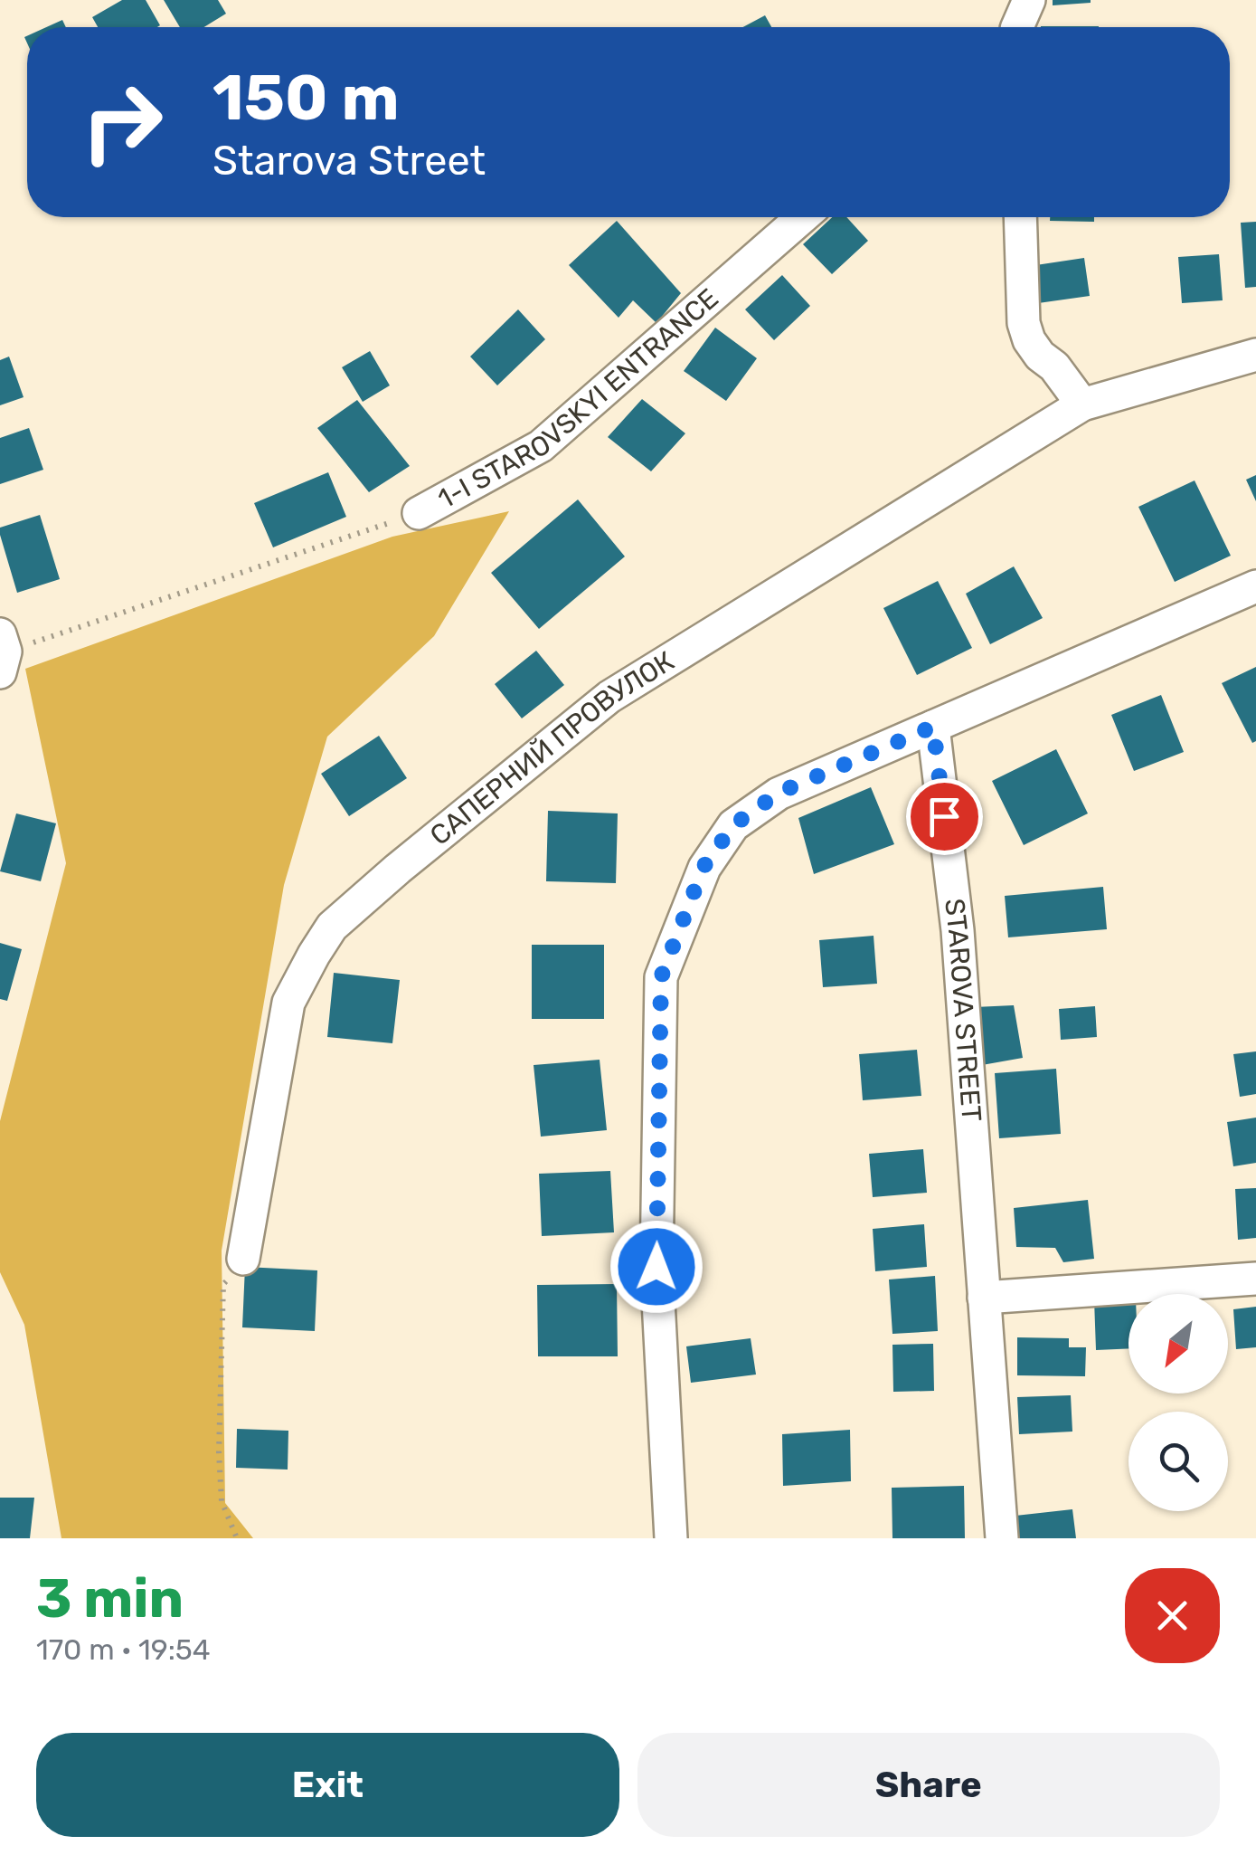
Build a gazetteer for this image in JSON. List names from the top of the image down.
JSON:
{
  "streets": {
    "street": ["1-I STAROVSKYI ENTRANCE", "САПЕРНИЙ ПРОВУЛОК", "STAROVA STREET"]
  },
  "north": "bottom left",
  "page": {
    "turn": ["150 m", "Starova Street"],
    "heading": ["3 min", "170 m · 19:54"],
    "buttons": ["Exit", "Share"]
  }
}
